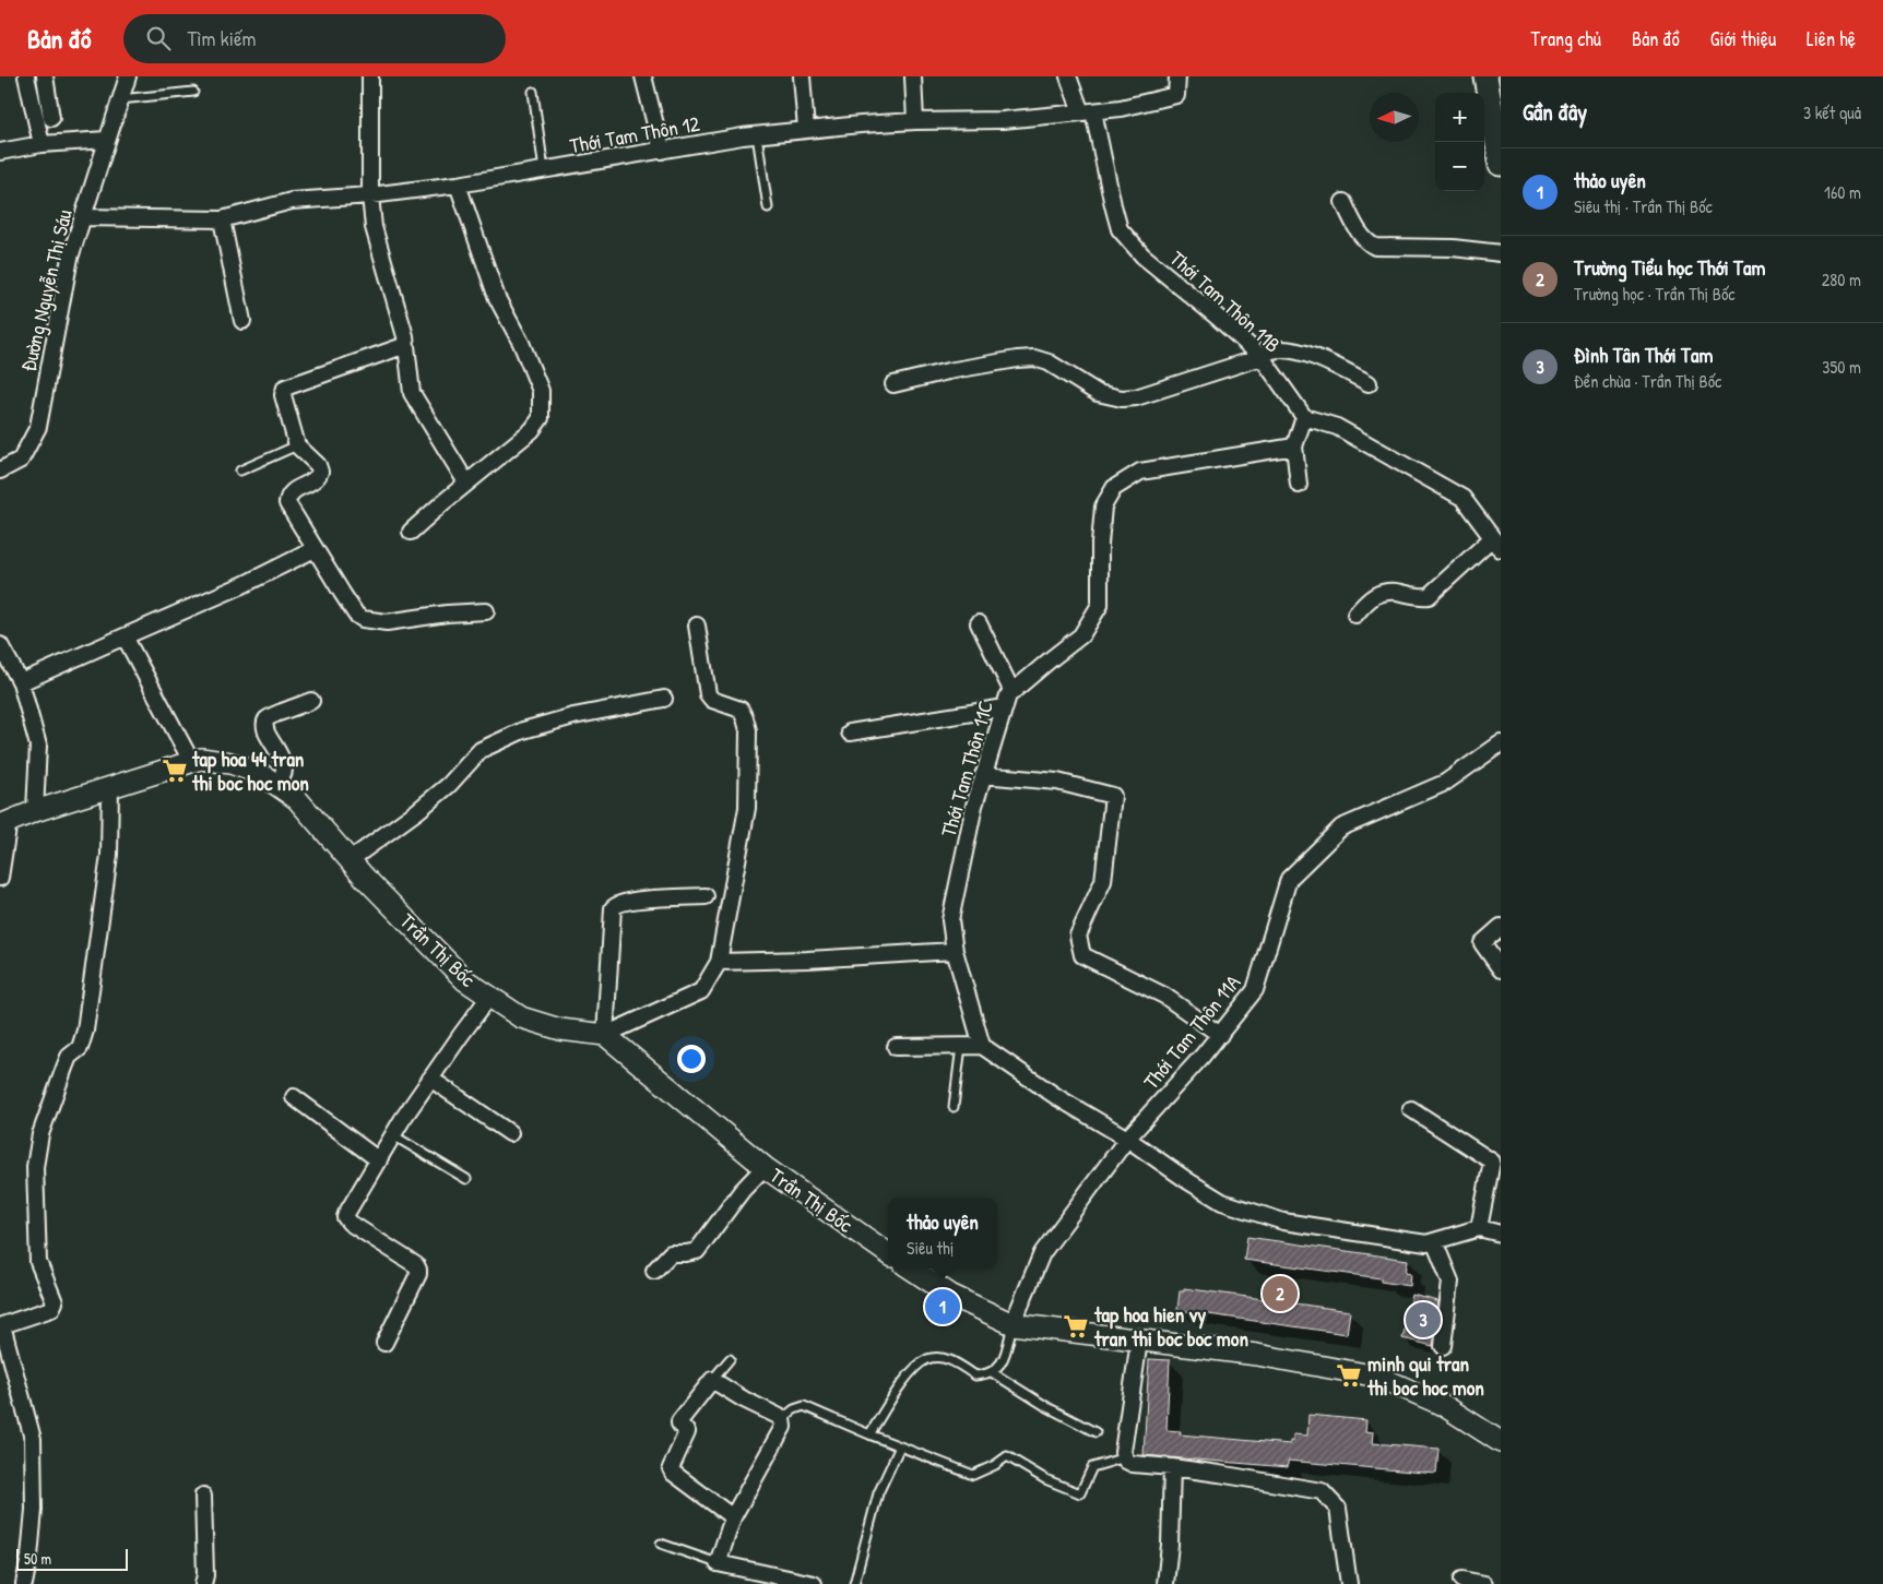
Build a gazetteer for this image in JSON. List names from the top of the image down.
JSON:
{
  "streets": {
    "street": [
      "Thới Tam Thôn 12",
      "Đường Nguyễn Thị Sáu",
      "Thới Tam Thôn 11B",
      "Thới Tam Thôn 11C",
      "Trần Thị Bốc",
      "Thới Tam Thôn 11A"
    ]
  },
  "crossings": [
    ["Thới Tam Thôn 12", "Đường Nguyễn Thị Sáu"],
    ["Thới Tam Thôn 12", "Thới Tam Thôn 11B"]
  ],
  "places": {
    "supermarket": ["tap hoa 44 tran thi boc hoc mon", "tap hoa hien vy tran thi boc boc mon", "minh qui tran thi boc hoc mon"]
  },
  "scale_bar": "50 m",
  "north": "left",
  "page": {
    "header": "Bản đồ",
    "search": "Tìm kiếm",
    "nav": [
      "Trang chủ",
      "Bản đồ",
      "Giới thiệu",
      "Liên hệ"
    ],
    "heading": ["Gần đây", "3 kết quả"],
    "map_buttons": ["+", "−"],
    "list": [
      {
        "mark": "1",
        "name": "thảo uyên",
        "note": "Siêu thị · Trần Thị Bốc",
        "value": "160 m"
      },
      {
        "mark": "2",
        "name": "Trường Tiểu học Thới Tam",
        "note": "Trường học · Trần Thị Bốc",
        "value": "280 m"
      },
      {
        "mark": "3",
        "name": "Đình Tân Thới Tam",
        "note": "Đền chùa · Trần Thị Bốc",
        "value": "350 m"
      }
    ],
    "popup": ["thảo uyên", "Siêu thị"],
    "pins": ["2", "1", "3"],
    "scale": "50 m"
  }
}
